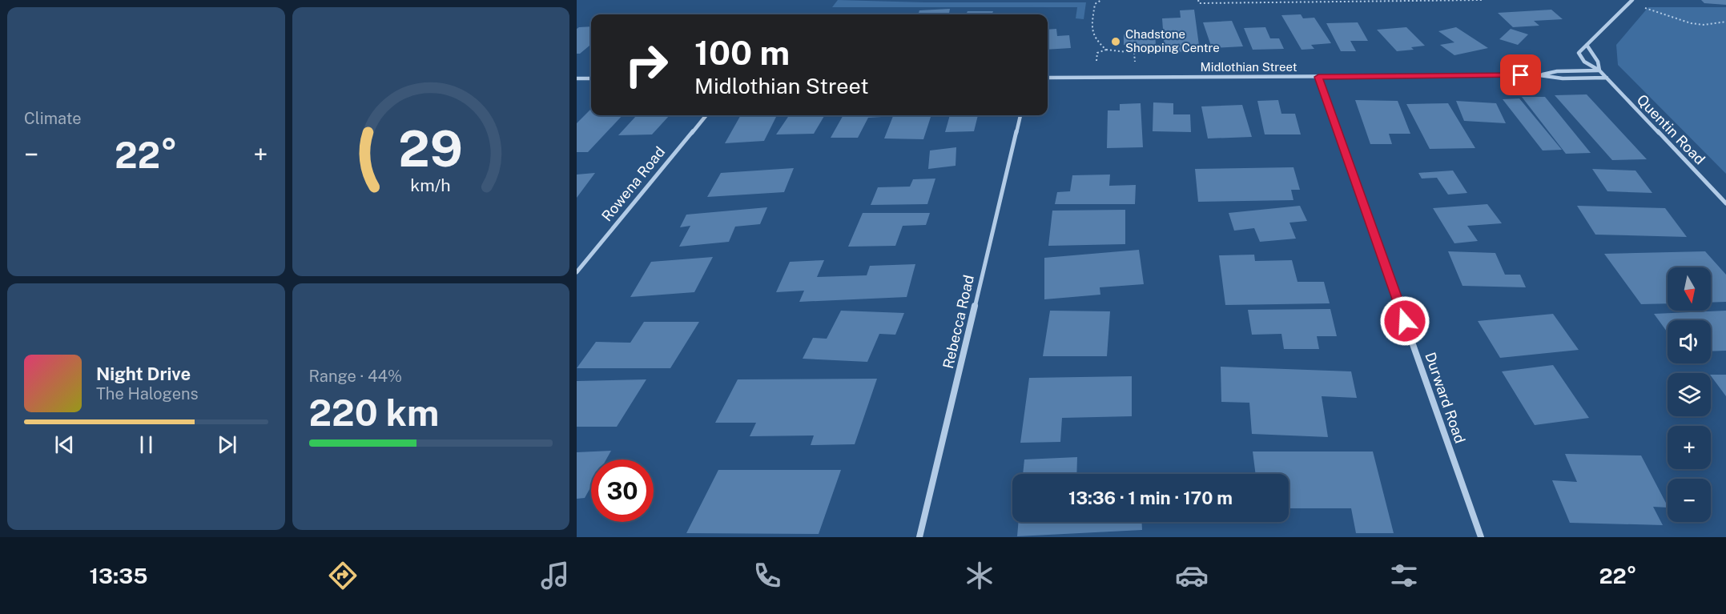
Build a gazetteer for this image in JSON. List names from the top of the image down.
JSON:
{
  "streets": {
    "street": [
      "Midlothian Street",
      "Quentin Road",
      "Rowena Road",
      "Rebecca Road",
      "Durward Road"
    ]
  },
  "crossings": [
    ["Midlothian Street", "Quentin Road"],
    ["Midlothian Street", "Durward Road"]
  ],
  "places": ["Chadstone Shopping Centre"],
  "north": "bottom",
  "page": {
    "tile": [
      "Climate",
      ["Range · 44%", "220 km"]
    ],
    "turn": ["100 m", "Midlothian Street"],
    "heat": ["−", "22°", "+"],
    "map_buttons": ["+", "−"],
    "song": ["Night Drive", "The Halogens"],
    "limit": "30",
    "trip": "13:36 · 1 min · 170 m",
    "tabs": ["13:35", "22°"],
    "gauge": ["29", "km/h"]
  }
}
